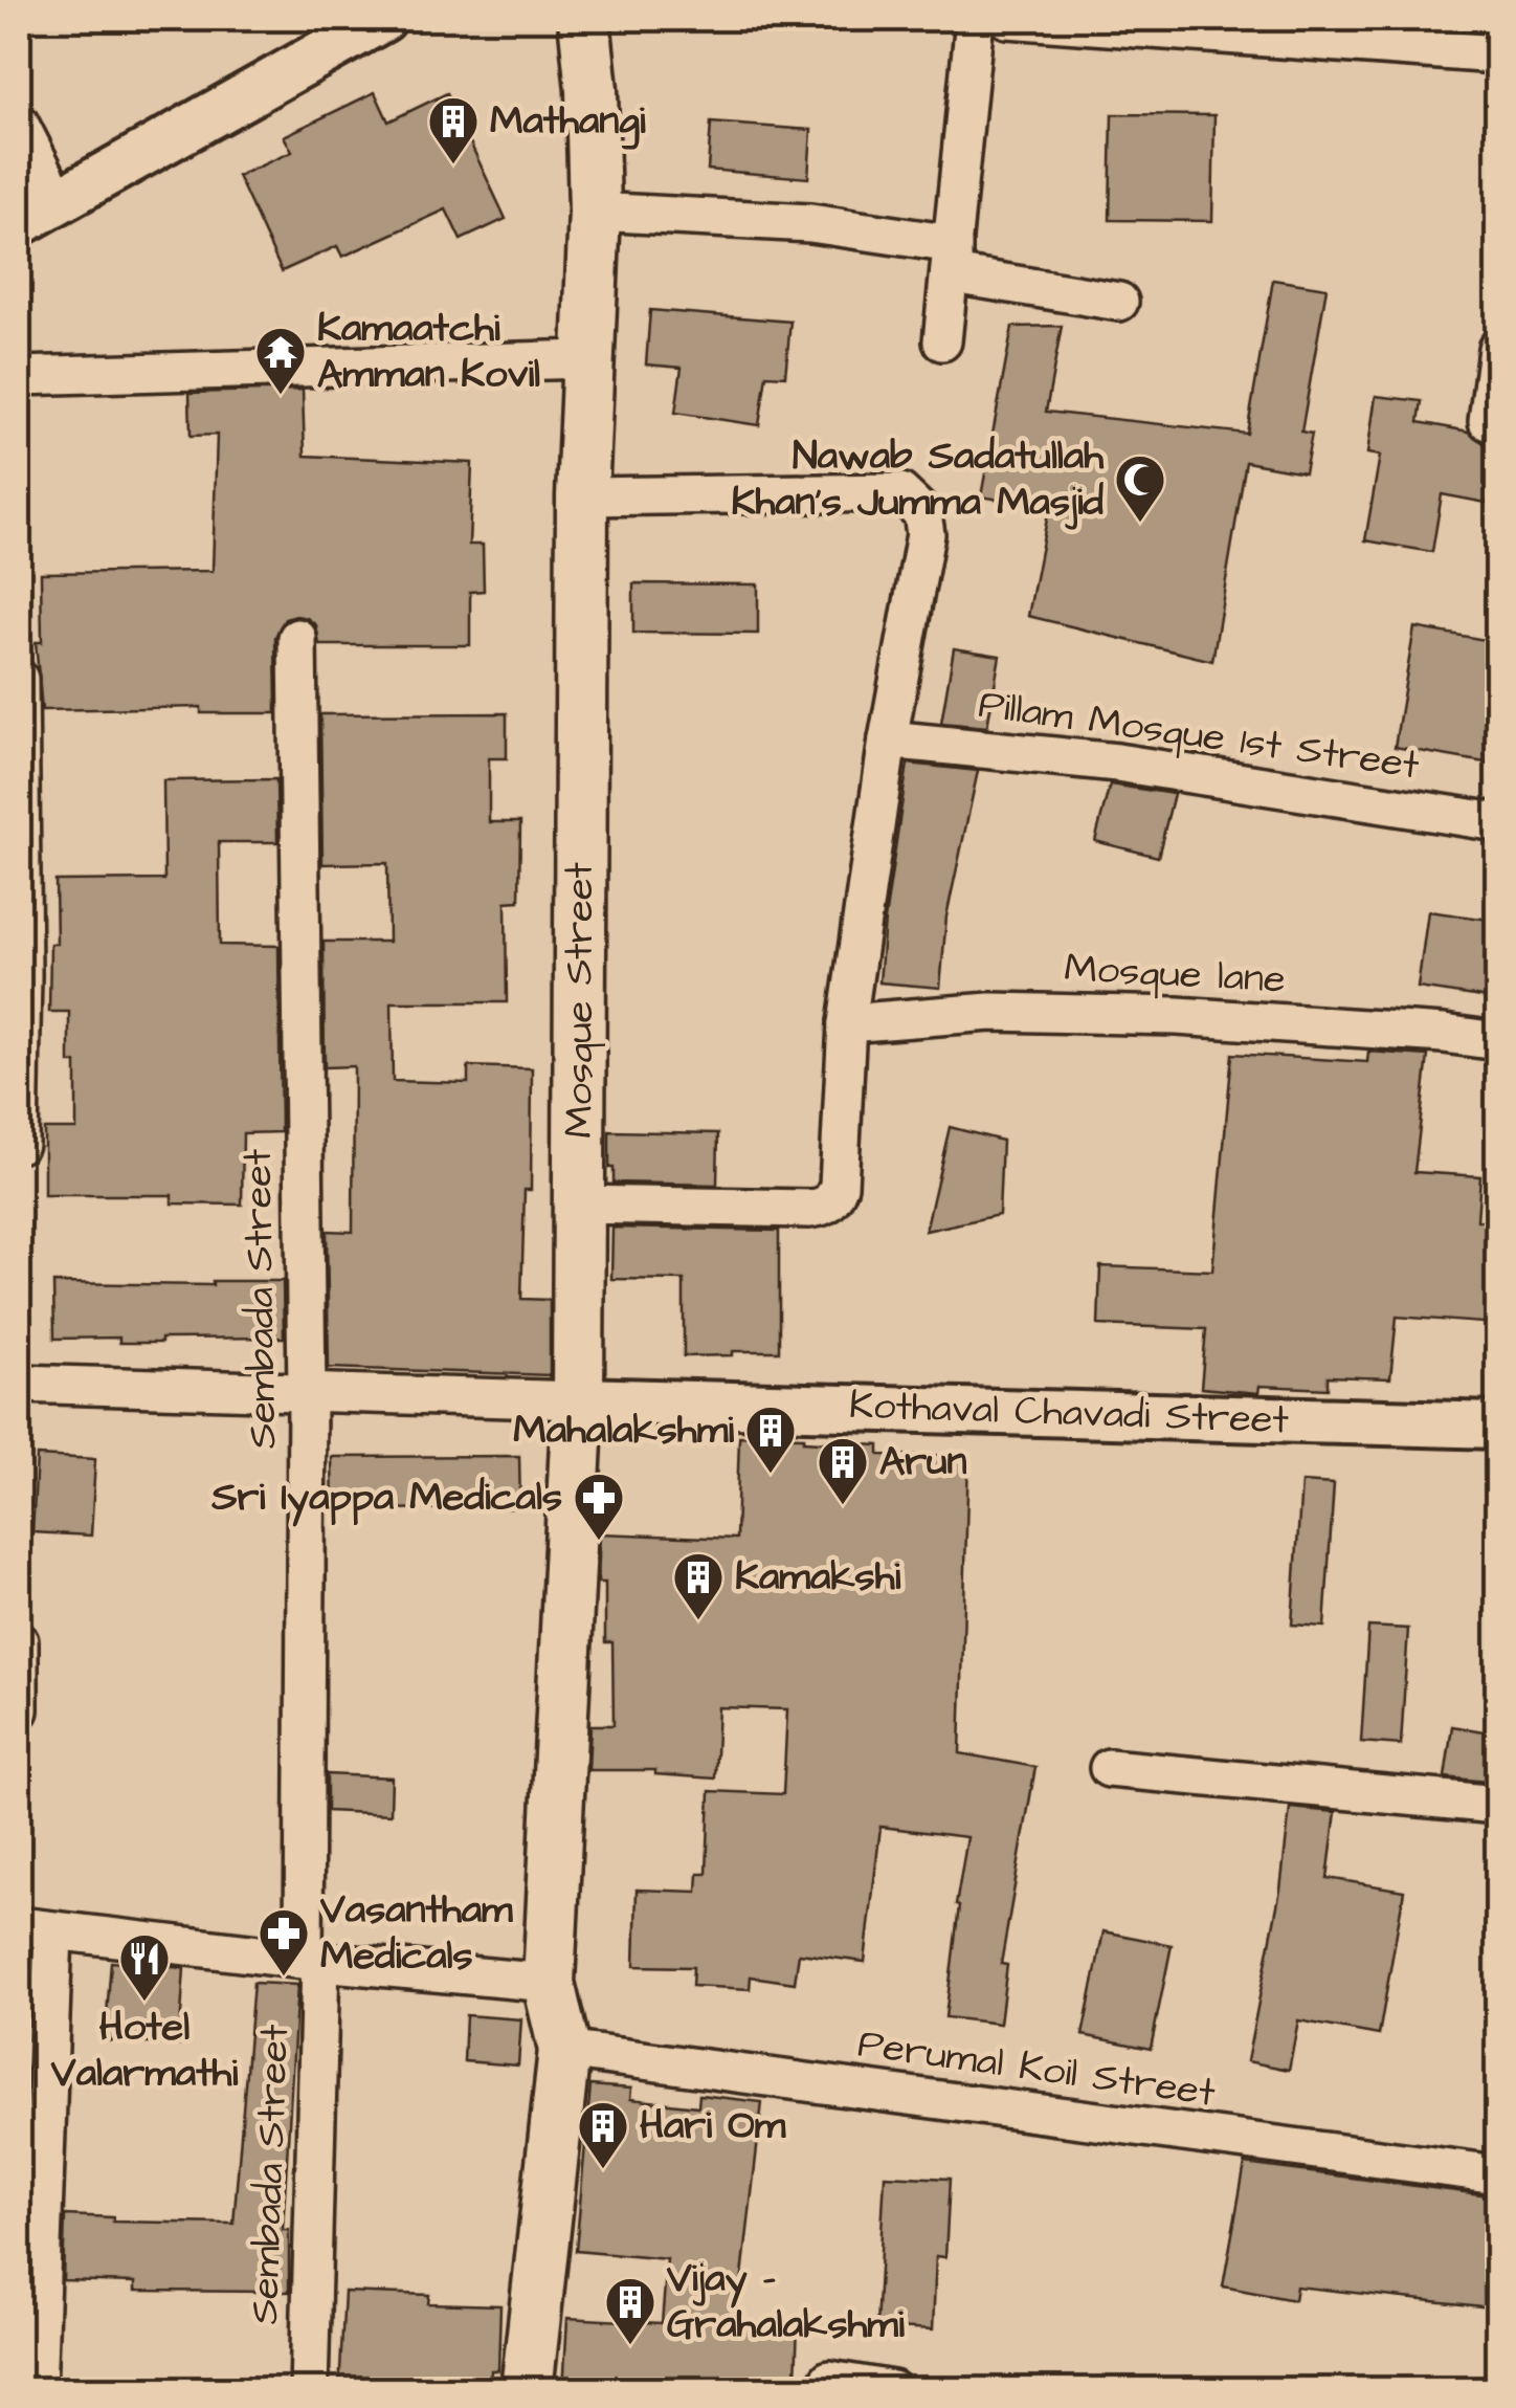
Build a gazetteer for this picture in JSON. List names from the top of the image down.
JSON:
{
  "streets": {
    "main road": ["Mosque Street"],
    "street": [
      "Pillam Mosque 1st Street",
      "Mosque lane",
      "Sembada Street",
      "Kothaval Chavadi Street",
      "Perumal Koil Street"
    ]
  },
  "crossings": [
    ["Mosque Street", "Kothaval Chavadi Street"],
    ["Mosque Street", "Perumal Koil Street"]
  ],
  "places": {
    "building": [
      "Mathangi",
      "Mahalakshmi",
      "Arun",
      "Kamakshi",
      "Hari Om",
      "Vijay - Grahalakshmi"
    ],
    "temple": ["Kamaatchi Amman Kovil"],
    "mosque": ["Nawab Sadatullah Khan's Jumma Masjid"],
    "pharmacy": ["Sri Iyappa Medicals", "Vasantham Medicals"],
    "restaurant": ["Hotel Valarmathi"]
  }
}
